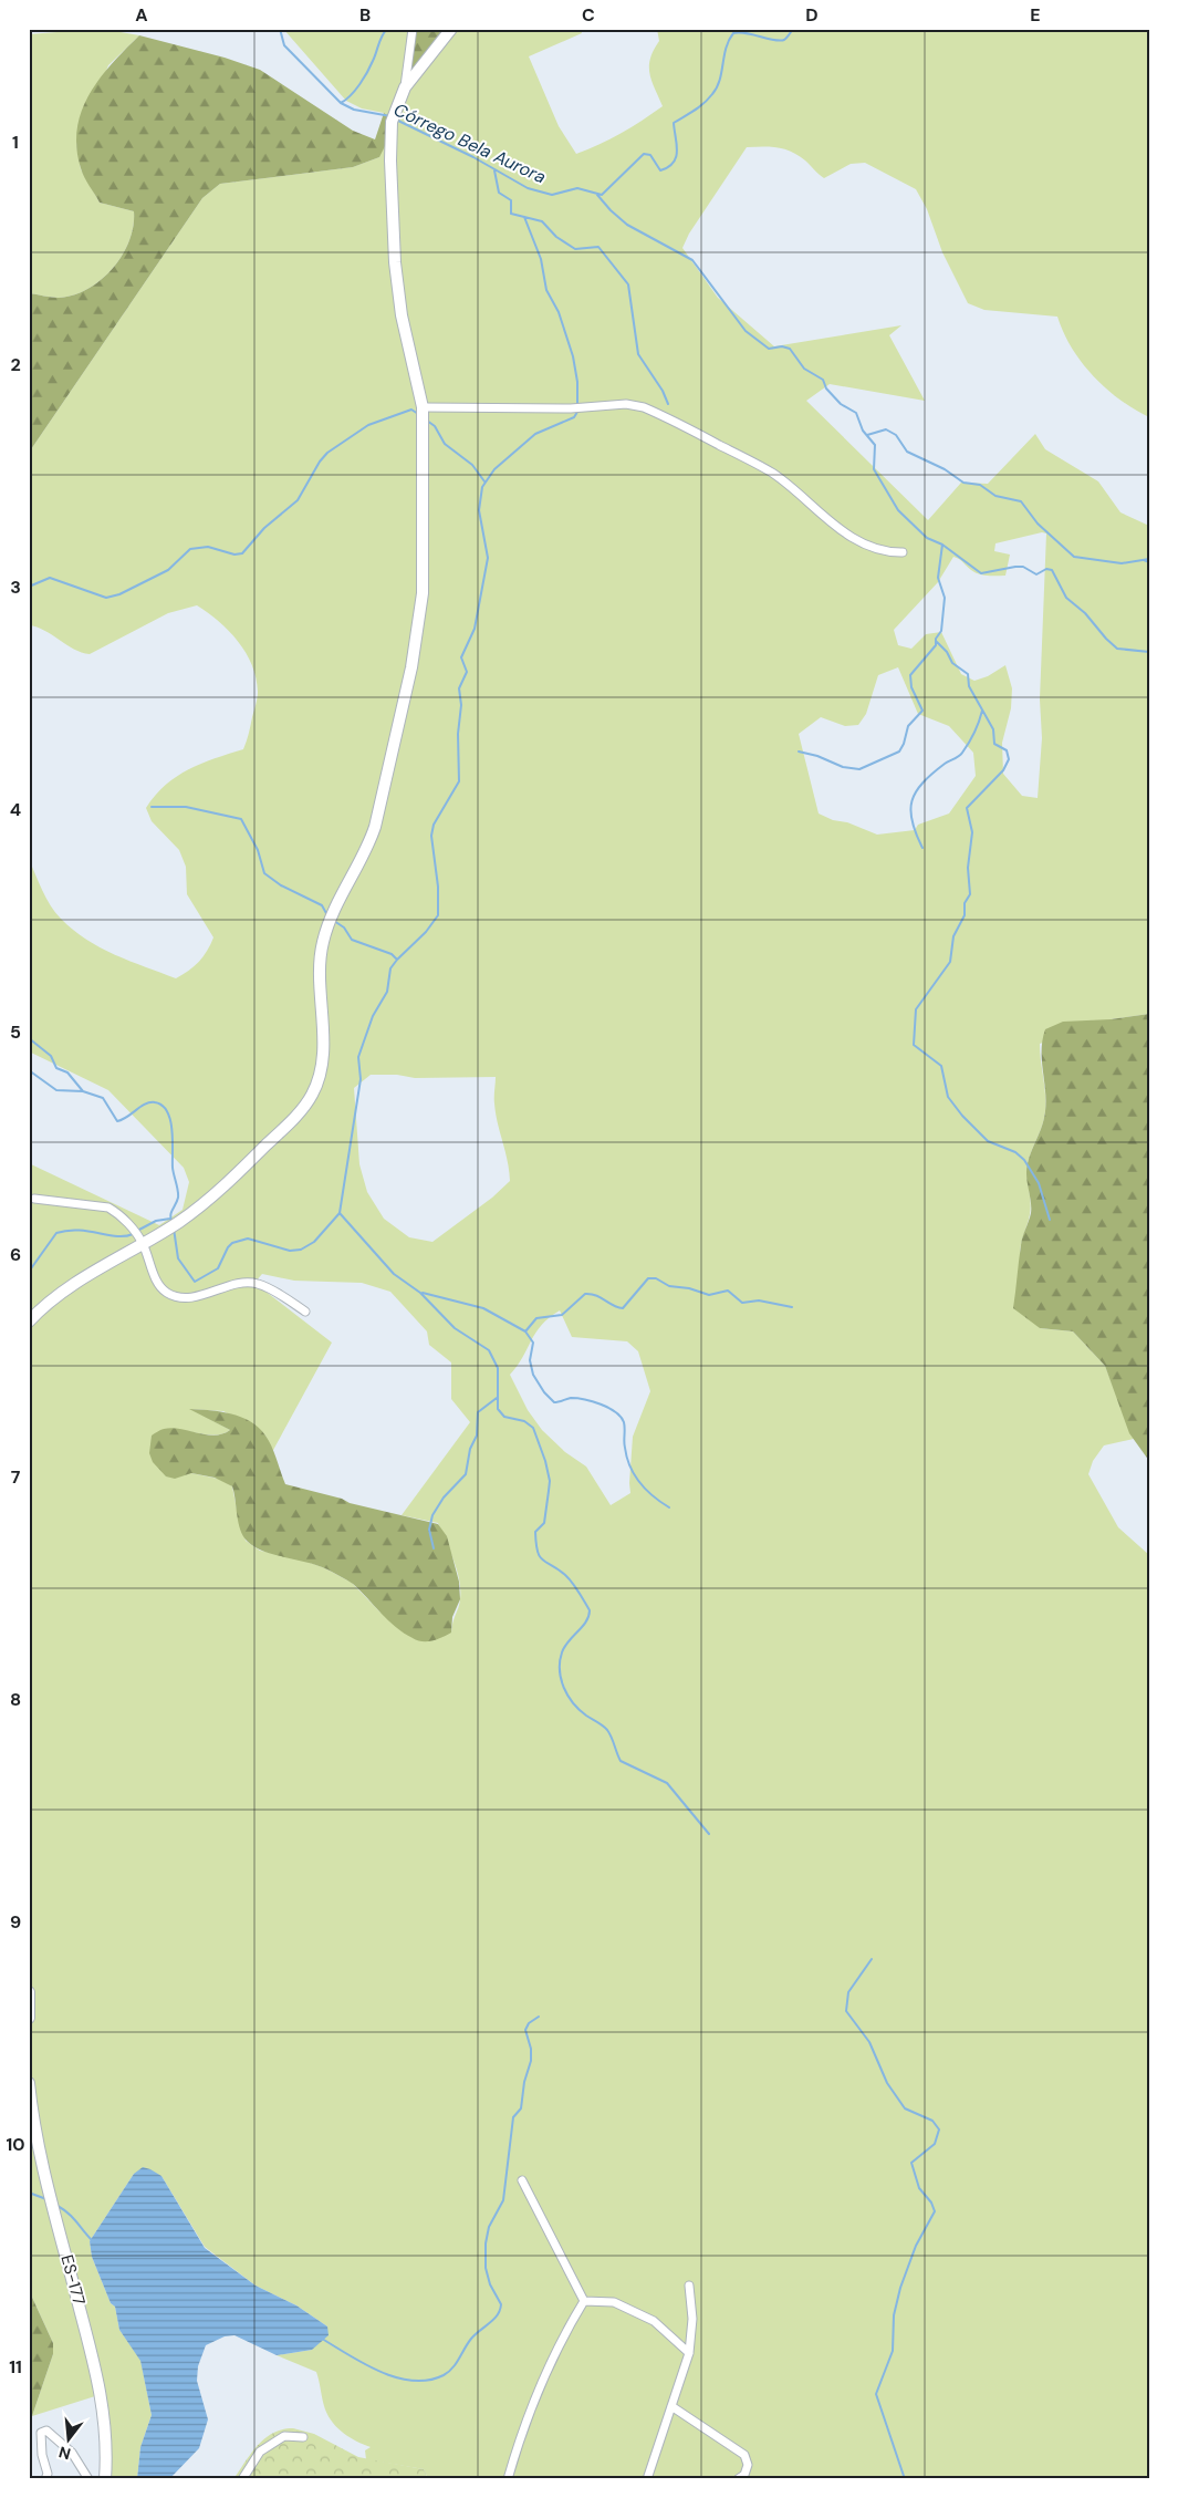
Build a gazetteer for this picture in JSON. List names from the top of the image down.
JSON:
{
  "streets": {
    "main road": ["ES-177"]
  },
  "water": ["Córrego Bela Aurora"],
  "north": "bottom",
  "grid": {
    "columns": [
      "A",
      "B",
      "C",
      "D",
      "E"
    ],
    "rows": [
      "1",
      "2",
      "3",
      "4",
      "5",
      "6",
      "7",
      "8",
      "9",
      "10",
      "11"
    ]
  }
}
